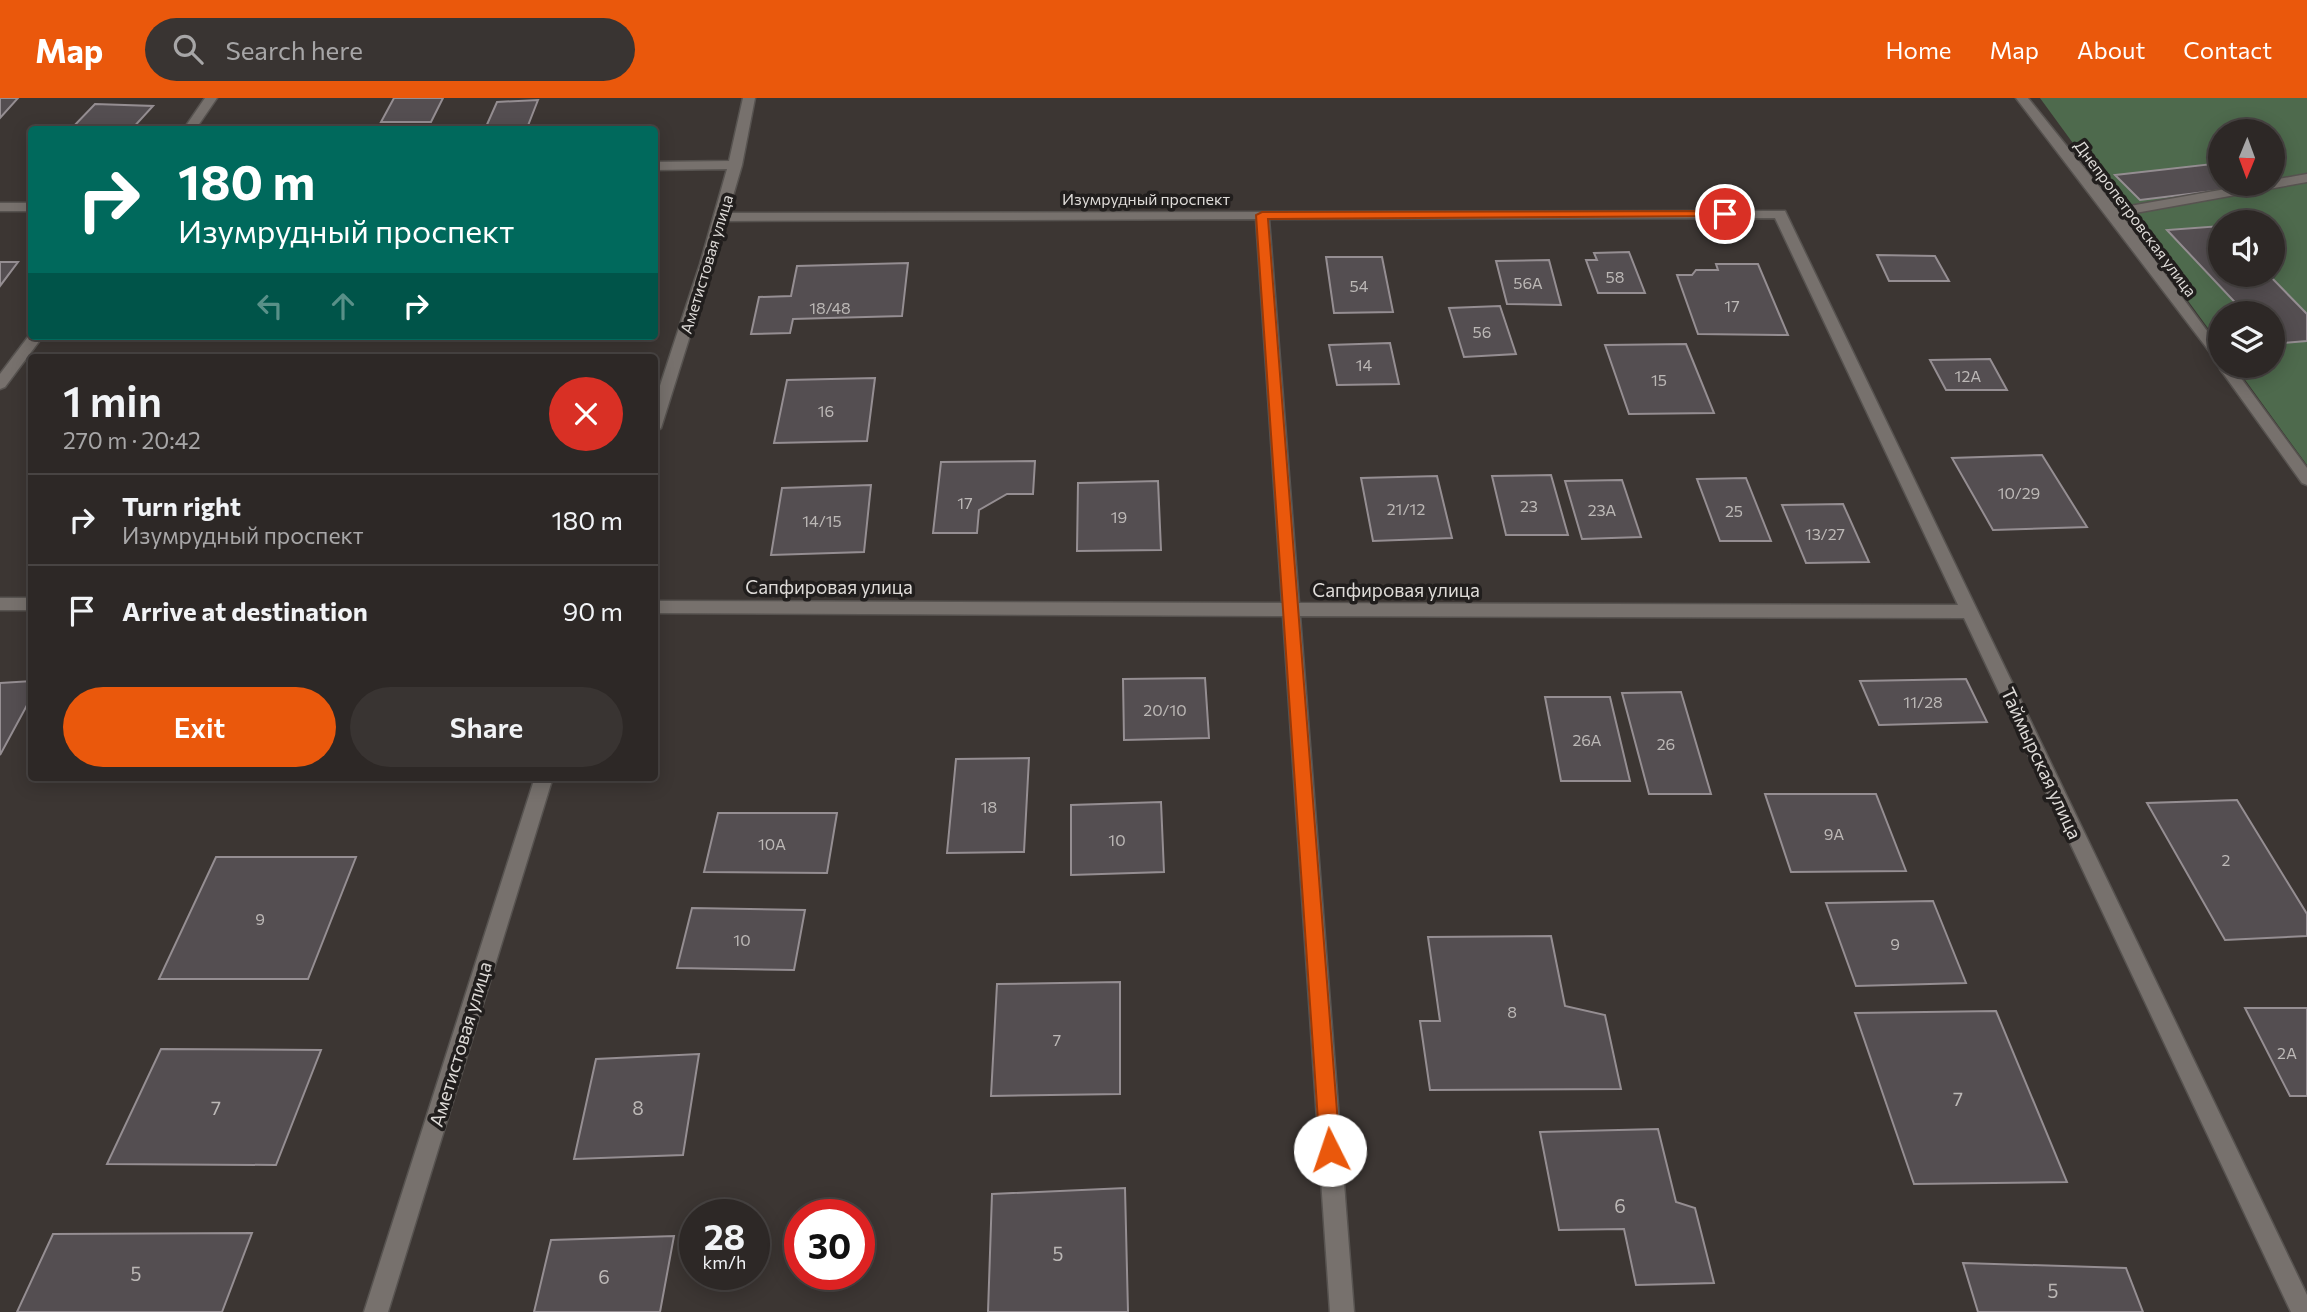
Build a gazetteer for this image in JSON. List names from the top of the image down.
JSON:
{
  "streets": {
    "street": [
      "Изумрудный проспект",
      "Днепропетровская улица",
      "Аметистовая улица",
      "Сапфировая улица",
      "Таймырская улица"
    ]
  },
  "crossings": [
    ["Изумрудный проспект", "Аметистовая улица"],
    ["Изумрудный проспект", "Таймырская улица"],
    ["Сапфировая улица", "Таймырская улица"]
  ],
  "house_numbers": [
    "58",
    "56А",
    "54",
    "17",
    "18/48",
    "56",
    "14",
    "12А",
    "15",
    "16",
    "10/29",
    "17",
    "23",
    "21/12",
    "23А",
    "25",
    "19",
    "14/15",
    "13/27",
    "11/28",
    "20/10",
    "26А",
    "26",
    "18",
    "9А",
    "10",
    "10А",
    "2",
    "9",
    "10",
    "9",
    "8",
    "7",
    "2А",
    "7",
    "7",
    "8",
    "6",
    "5",
    "5",
    "6",
    "5"
  ],
  "north": "bottom",
  "page": {
    "header": "Map",
    "search": "Search here",
    "nav": [
      "Home",
      "Map",
      "About",
      "Contact"
    ],
    "turn": ["180 m", "Изумрудный проспект"],
    "heading": ["1 min", "270 m · 20:42"],
    "list": [
      {
        "name": "Turn right",
        "note": "Изумрудный проспект",
        "value": "180 m"
      },
      {
        "name": "Arrive at destination",
        "value": "90 m"
      }
    ],
    "buttons": ["Exit", "Share"],
    "speed": "28 km/h",
    "limit": "30"
  }
}
